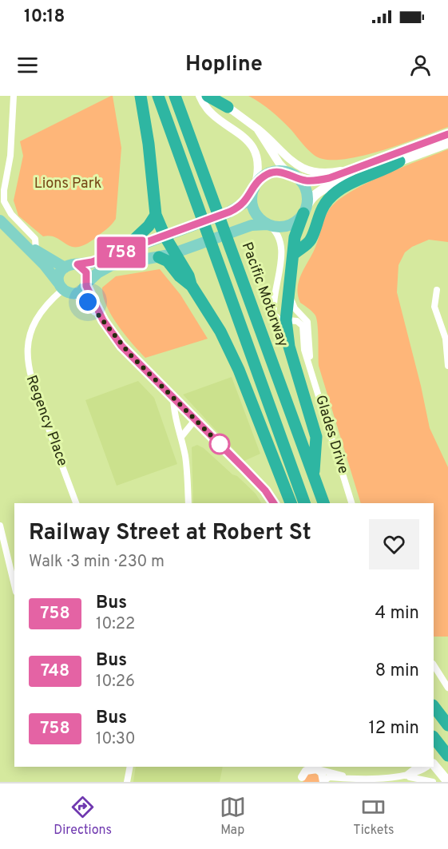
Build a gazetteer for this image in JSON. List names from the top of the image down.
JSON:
{
  "streets": {
    "highway": ["Pacific Motorway"],
    "street": ["Regency Place", "Glades Drive"]
  },
  "parks": ["Lions Park"],
  "lines": ["bus line 758"],
  "page": {
    "status": "10:18",
    "header": "Hopline",
    "on_map": "758",
    "heading": ["Railway Street at Robert St", "Walk · 3 min · 230 m"],
    "list": [
      {
        "mark": "758",
        "name": "Bus",
        "note": "10:22",
        "value": "4 min"
      },
      {
        "mark": "748",
        "name": "Bus",
        "note": "10:26",
        "value": "8 min"
      },
      {
        "mark": "758",
        "name": "Bus",
        "note": "10:30",
        "value": "12 min"
      }
    ],
    "tabs": ["Directions", "Map", "Tickets"]
  }
}
